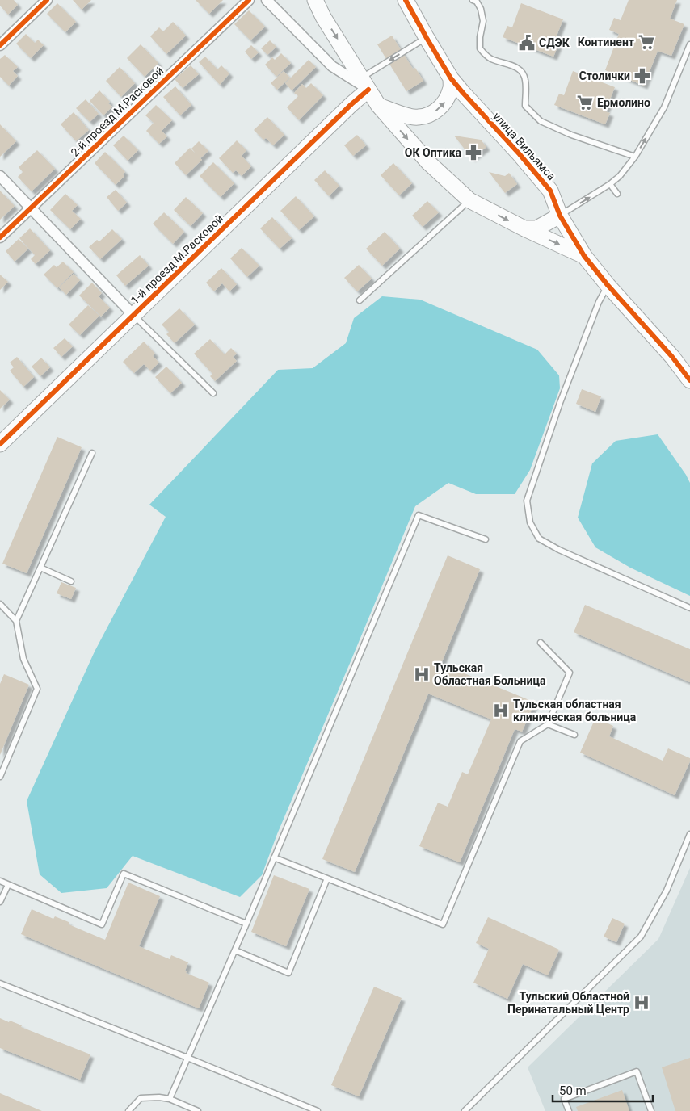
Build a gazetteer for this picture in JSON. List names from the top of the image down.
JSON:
{
  "streets": {
    "street": ["2-й проезд М.Расковой", "улица Вильямса", "1-й проезд М.Расковой"]
  },
  "crossings": [
    ["улица Вильямса", "1-й проезд М.Расковой"]
  ],
  "places": {
    "supermarket": ["Континент", "Ермолино"],
    "public building": ["СДЭК"],
    "pharmacy": ["Столички", "ОК Оптика"],
    "hospital": ["Тульская Областная Больница", "Тульская областная клиническая больница", "Тульский Областной Перинатальный Центр"]
  },
  "scale_bar": "50 m"
}
